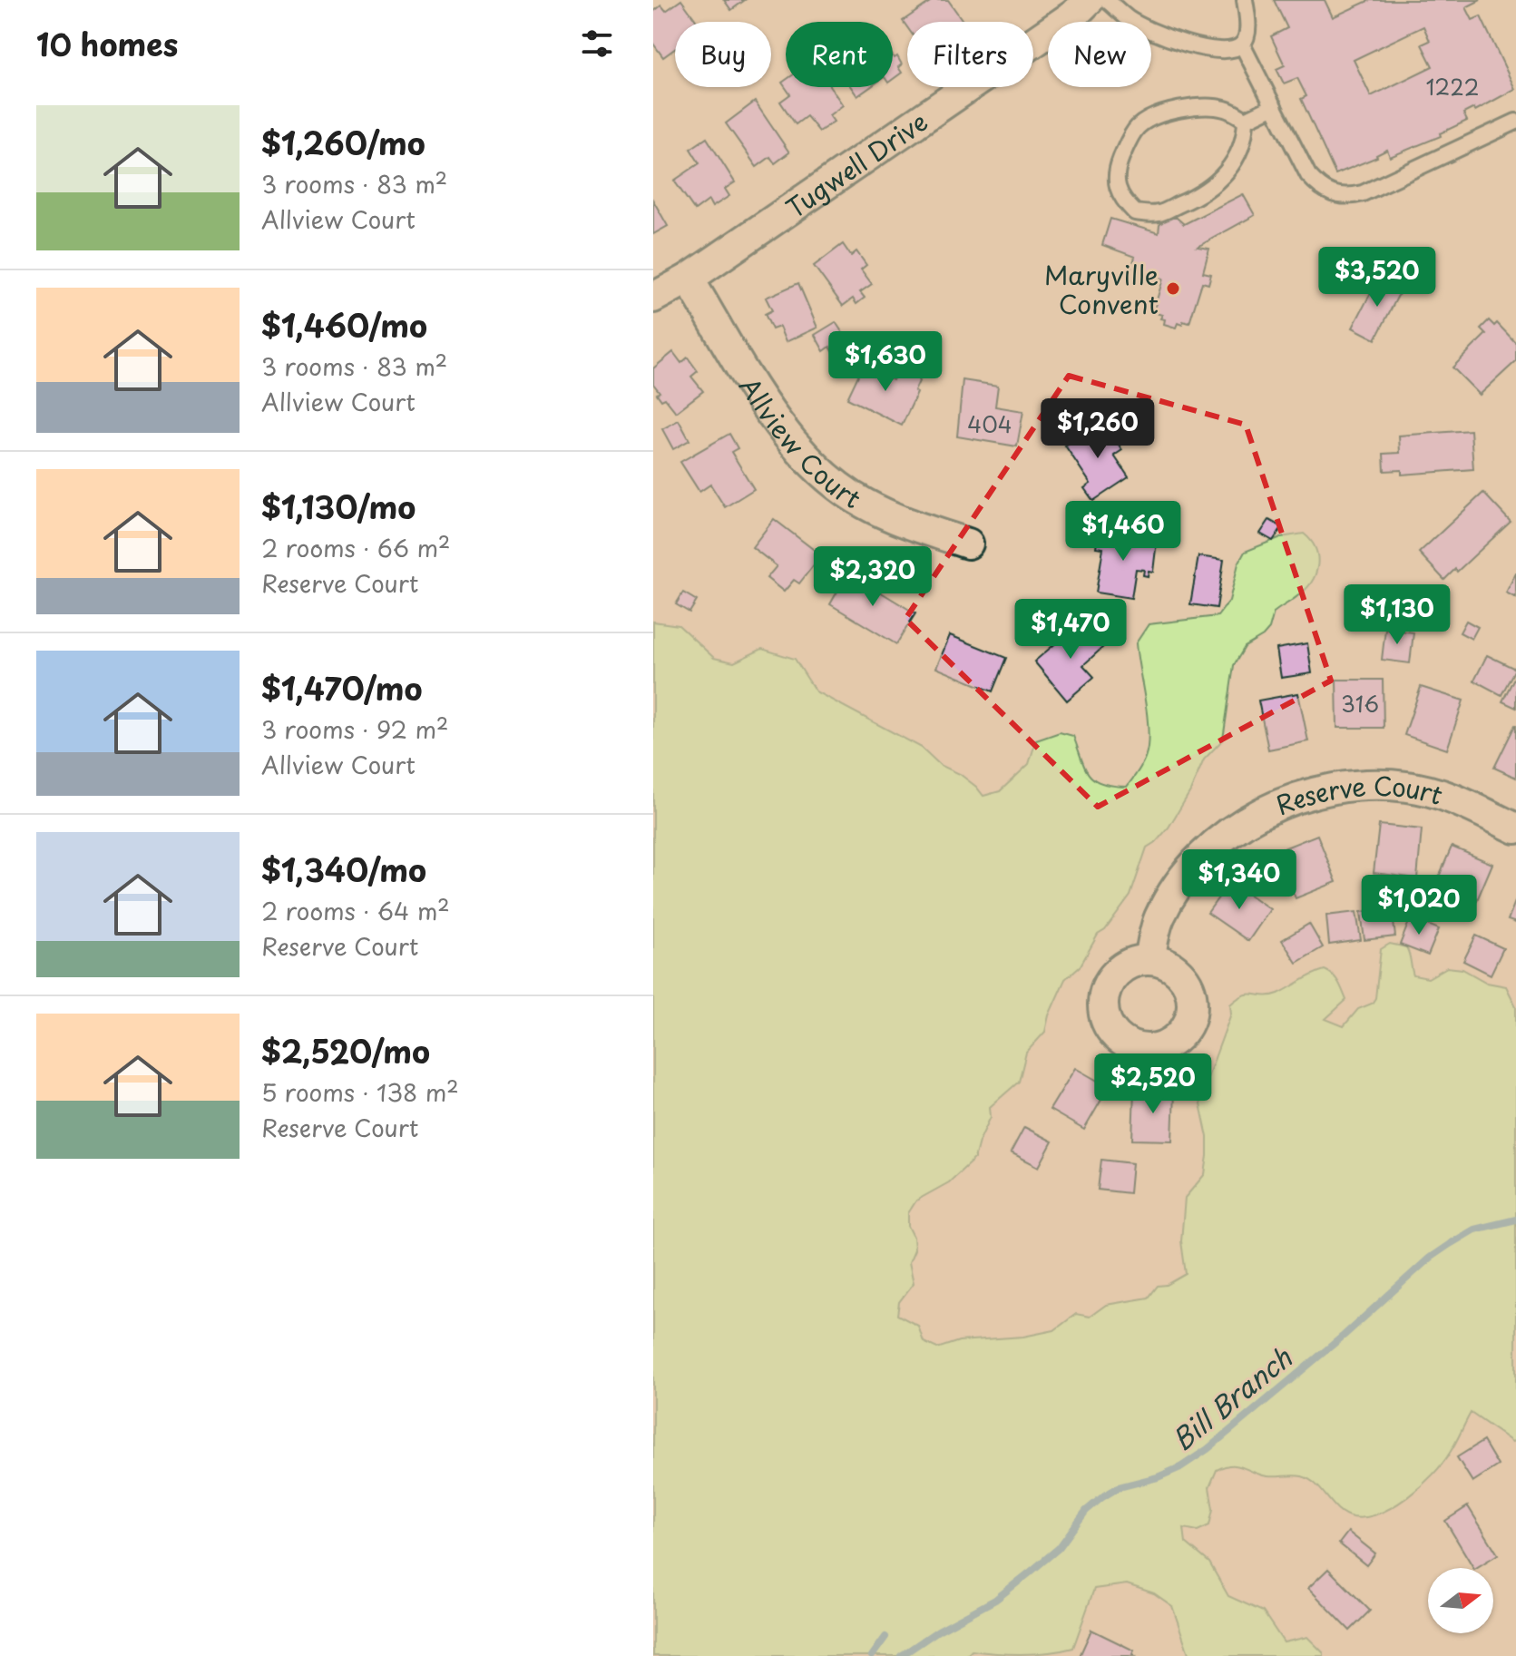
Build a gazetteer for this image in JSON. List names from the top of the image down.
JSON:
{
  "streets": {
    "street": ["Tugwell Drive", "Allview Court", "Reserve Court"]
  },
  "crossings": [
    ["Tugwell Drive", "Allview Court"]
  ],
  "water": ["Bill Branch"],
  "places": ["Maryville Convent"],
  "house_numbers": ["1222", "404", "316"],
  "north": "right",
  "page": {
    "heading": "10 homes",
    "chip": [
      "Buy",
      "Rent",
      "Filters",
      "New"
    ],
    "list": [
      {
        "name": "$1,260/mo",
        "note": "3 rooms · 83 m² · Allview Court"
      },
      {
        "name": "$1,460/mo",
        "note": "3 rooms · 83 m² · Allview Court"
      },
      {
        "name": "$1,130/mo",
        "note": "2 rooms · 66 m² · Reserve Court"
      },
      {
        "name": "$1,470/mo",
        "note": "3 rooms · 92 m² · Allview Court"
      },
      {
        "name": "$1,340/mo",
        "note": "2 rooms · 64 m² · Reserve Court"
      },
      {
        "name": "$2,520/mo",
        "note": "5 rooms · 138 m² · Reserve Court"
      }
    ],
    "price": [
      "$3,520",
      "$1,630",
      "$1,260",
      "$1,460",
      "$2,320",
      "$1,130",
      "$1,470",
      "$1,340",
      "$1,020",
      "$2,520"
    ]
  }
}
